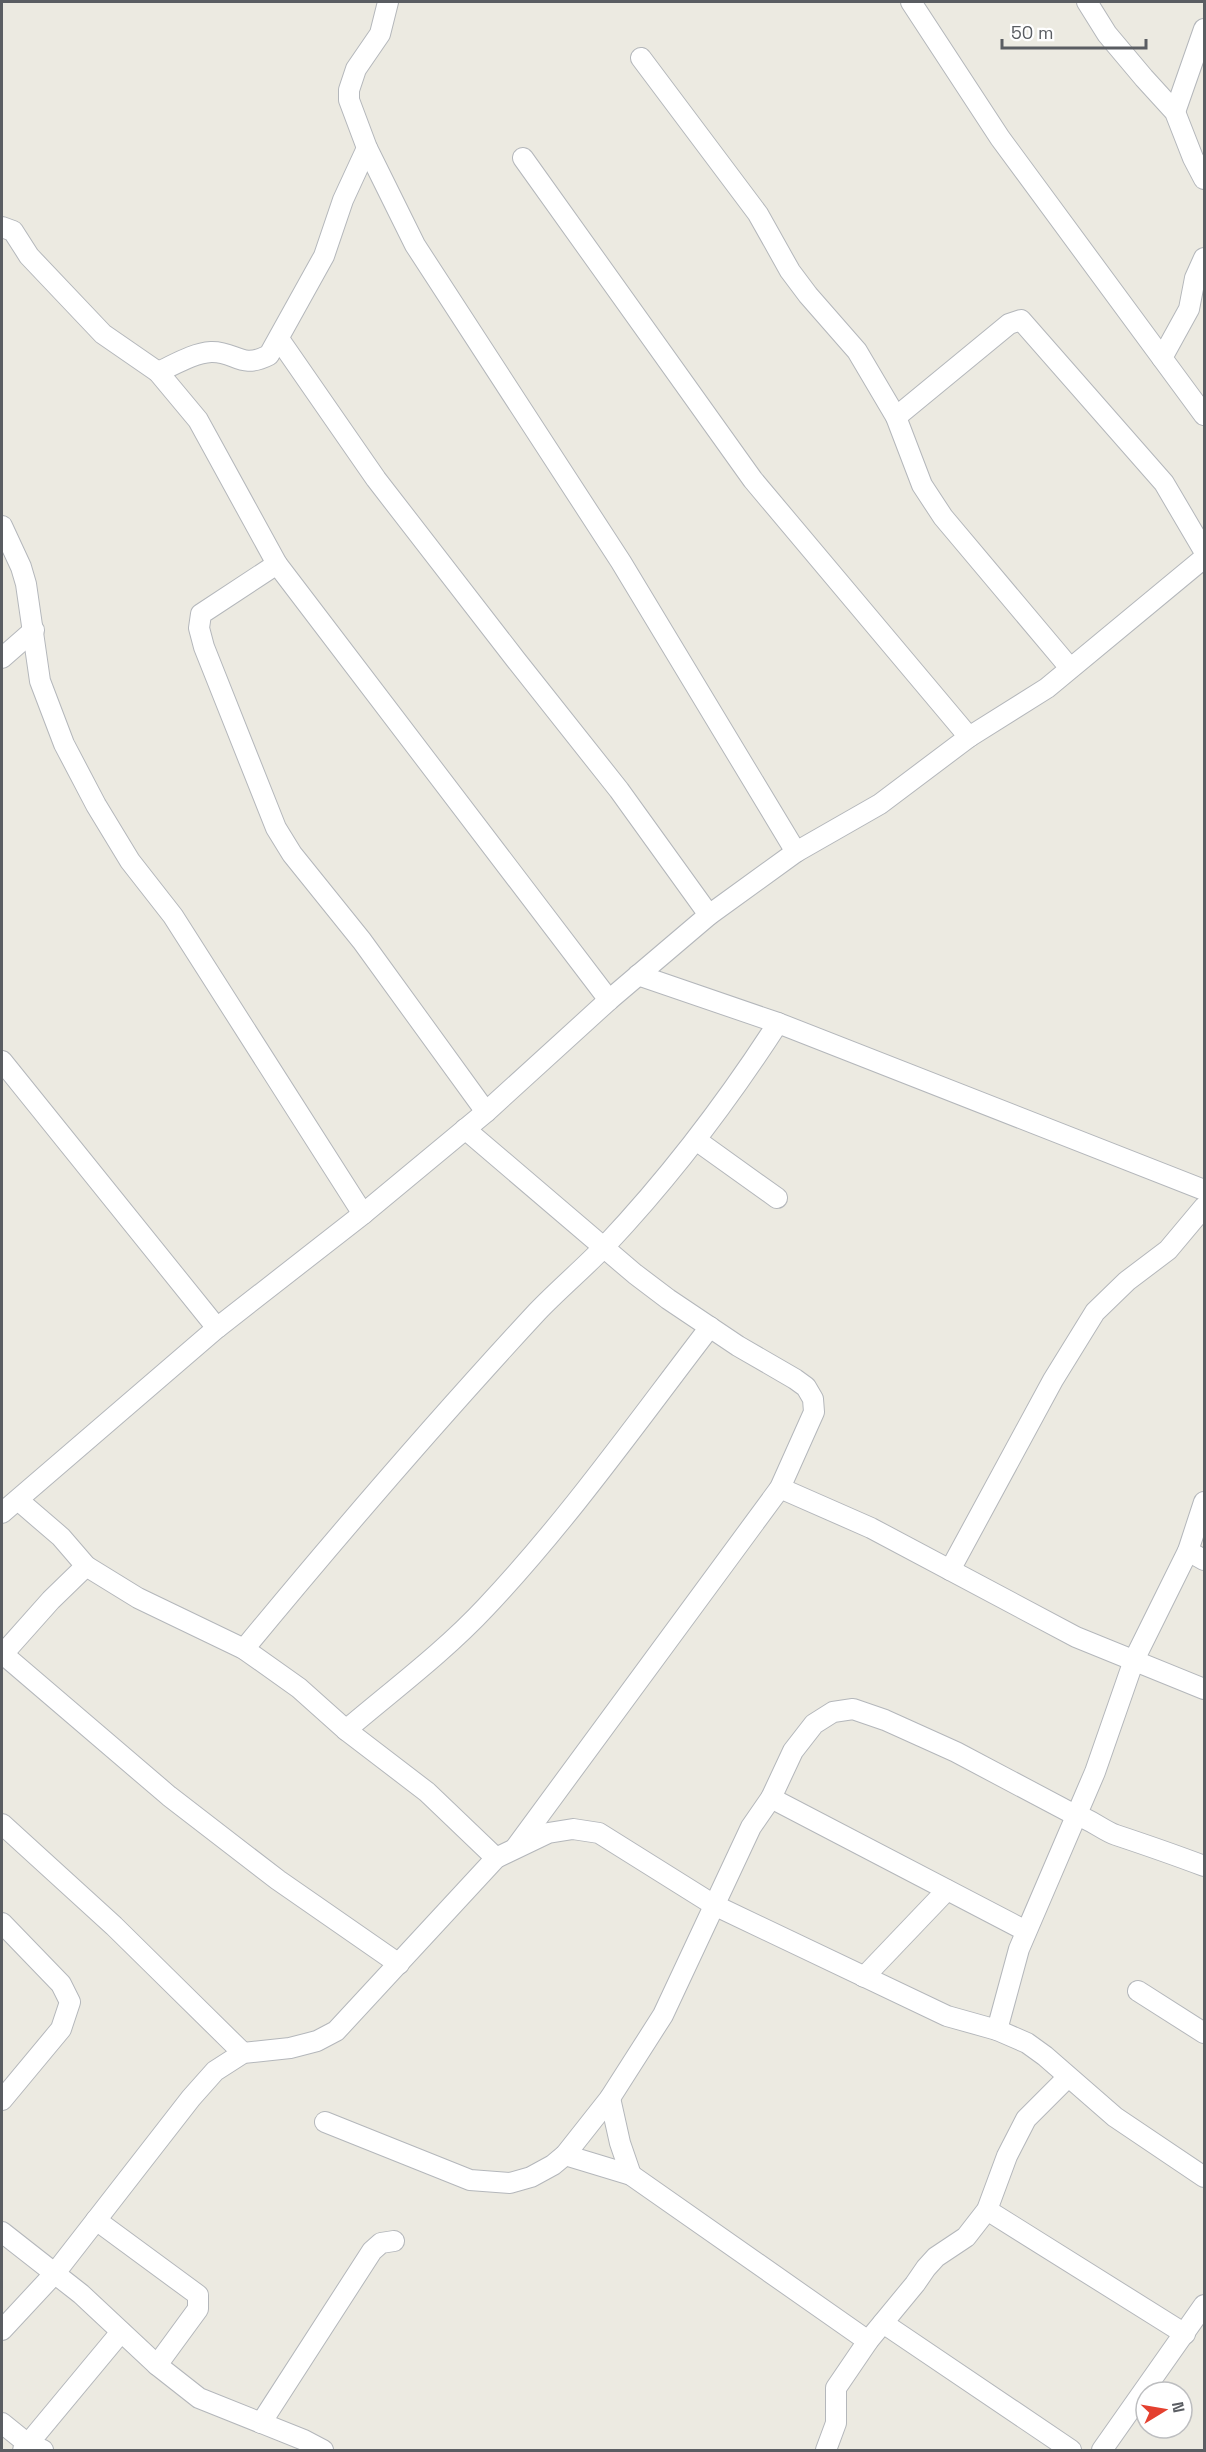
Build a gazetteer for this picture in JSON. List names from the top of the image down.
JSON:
{
  "scale_bar": "50 m",
  "north": "right"
}
